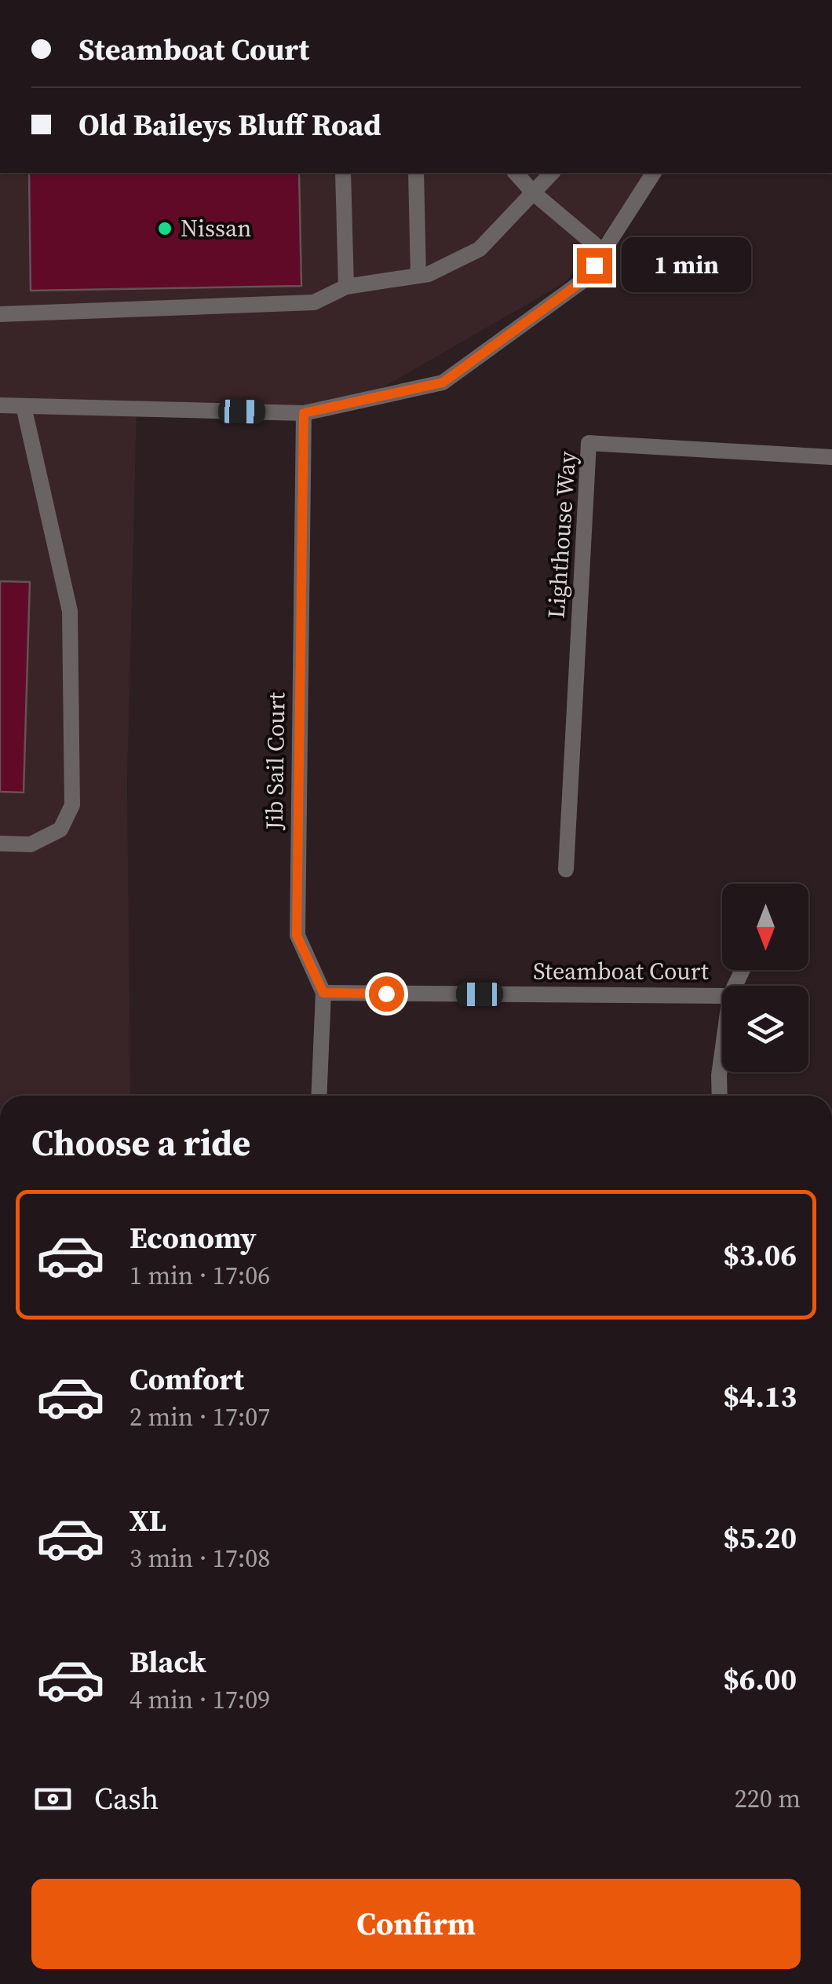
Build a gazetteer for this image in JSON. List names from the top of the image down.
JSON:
{
  "streets": {
    "street": ["Lighthouse Way", "Jib Sail Court", "Steamboat Court"]
  },
  "crossings": [
    ["Jib Sail Court", "Steamboat Court"]
  ],
  "places": ["Nissan"],
  "north": "bottom",
  "page": {
    "banner": ["Steamboat Court", "Old Baileys Bluff Road"],
    "bubble": "1 min",
    "heading": "Choose a ride",
    "list": [
      {
        "name": "Economy",
        "note": "1 min · 17:06",
        "value": "$3.06"
      },
      {
        "name": "Comfort",
        "note": "2 min · 17:07",
        "value": "$4.13"
      },
      {
        "name": "XL",
        "note": "3 min · 17:08",
        "value": "$5.20"
      },
      {
        "name": "Black",
        "note": "4 min · 17:09",
        "value": "$6.00"
      }
    ],
    "pay": ["Cash", "220 m"],
    "buttons": "Confirm"
  }
}
